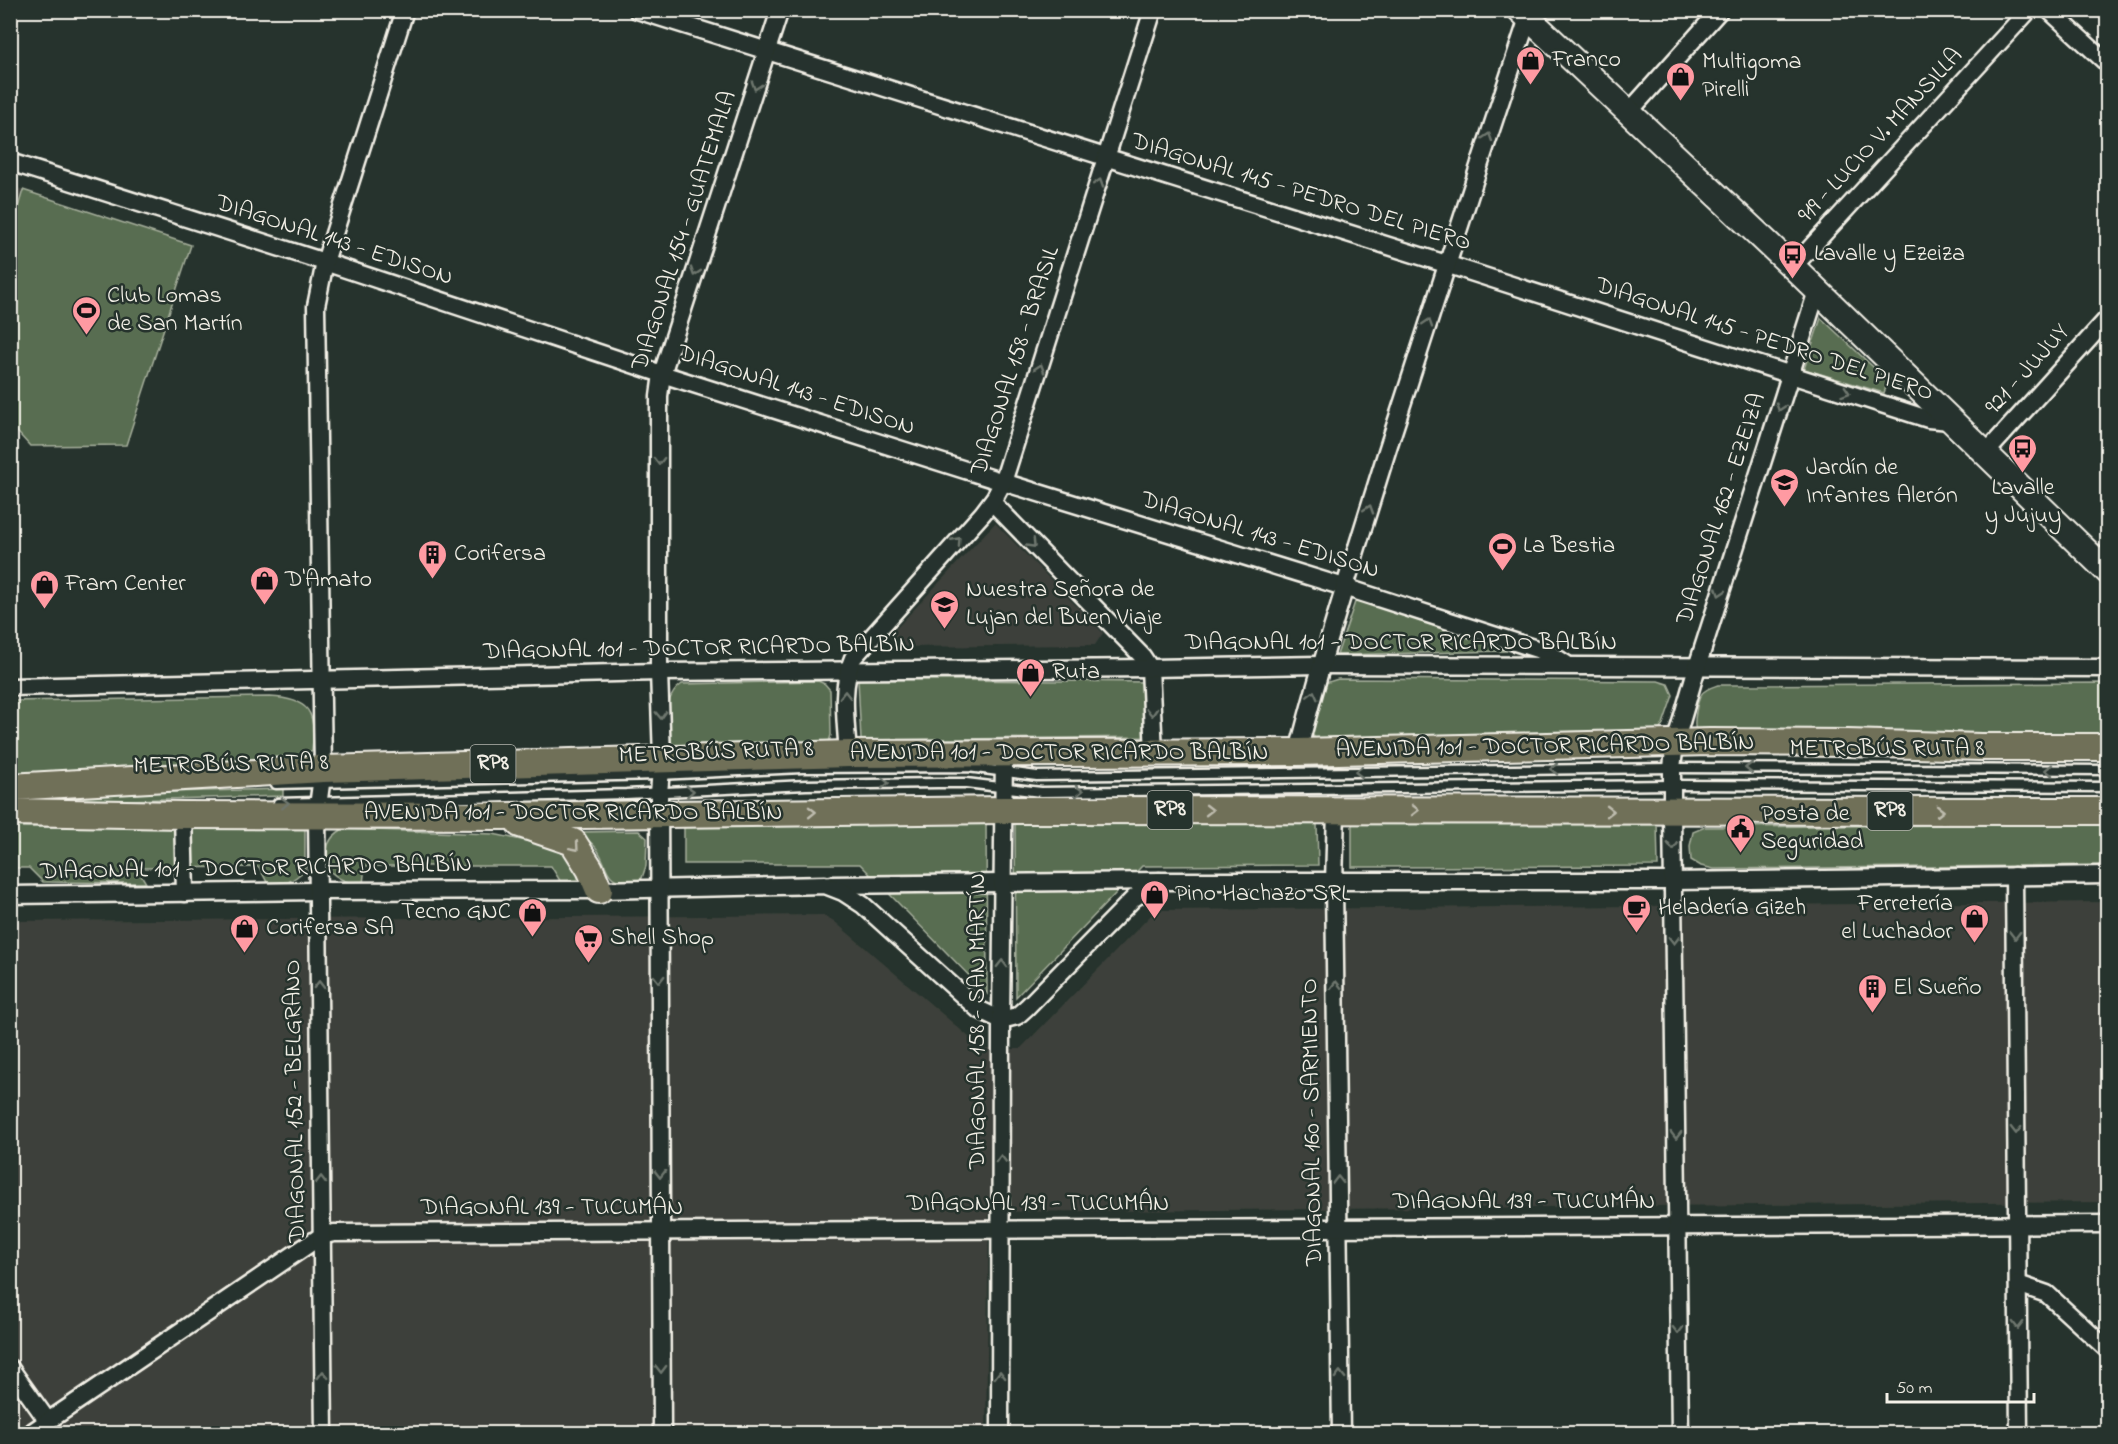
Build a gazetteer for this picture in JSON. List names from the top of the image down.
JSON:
{
  "streets": {
    "main road": ["AVENIDA 101 - DOCTOR RICARDO BALBÍN", "RP8"],
    "street": [
      "919 - LUCIO V. MANSILLA",
      "DIAGONAL 145 - PEDRO DEL PIERO",
      "DIAGONAL 154 - GUATEMALA",
      "DIAGONAL 143 - EDISON",
      "DIAGONAL 158 - BRASIL",
      "921 - JUJUY",
      "DIAGONAL 162 - EZEIZA",
      "DIAGONAL 101 - DOCTOR RICARDO BALBÍN",
      "DIAGONAL 158 - SAN MARTÍN",
      "DIAGONAL 152 - BELGRANO",
      "DIAGONAL 160 - SARMIENTO",
      "DIAGONAL 139 - TUCUMÁN"
    ],
    "lane": ["METROBÚS RUTA 8"]
  },
  "crossings": [
    ["DIAGONAL 145 - PEDRO DEL PIERO", "DIAGONAL 154 - GUATEMALA"],
    ["DIAGONAL 145 - PEDRO DEL PIERO", "DIAGONAL 158 - BRASIL"],
    ["DIAGONAL 145 - PEDRO DEL PIERO", "DIAGONAL 162 - EZEIZA"],
    ["DIAGONAL 154 - GUATEMALA", "DIAGONAL 143 - EDISON"],
    ["DIAGONAL 154 - GUATEMALA", "DIAGONAL 101 - DOCTOR RICARDO BALBÍN"],
    ["DIAGONAL 154 - GUATEMALA", "AVENIDA 101 - DOCTOR RICARDO BALBÍN"],
    ["DIAGONAL 154 - GUATEMALA", "METROBÚS RUTA 8"],
    ["DIAGONAL 154 - GUATEMALA", "DIAGONAL 139 - TUCUMÁN"],
    ["DIAGONAL 143 - EDISON", "DIAGONAL 158 - BRASIL"],
    ["DIAGONAL 143 - EDISON", "DIAGONAL 101 - DOCTOR RICARDO BALBÍN"],
    ["DIAGONAL 143 - EDISON", "DIAGONAL 152 - BELGRANO"],
    ["DIAGONAL 158 - BRASIL", "DIAGONAL 101 - DOCTOR RICARDO BALBÍN"],
    ["DIAGONAL 158 - BRASIL", "AVENIDA 101 - DOCTOR RICARDO BALBÍN"],
    ["DIAGONAL 162 - EZEIZA", "DIAGONAL 101 - DOCTOR RICARDO BALBÍN"],
    ["DIAGONAL 162 - EZEIZA", "AVENIDA 101 - DOCTOR RICARDO BALBÍN"],
    ["DIAGONAL 162 - EZEIZA", "METROBÚS RUTA 8"],
    ["DIAGONAL 162 - EZEIZA", "DIAGONAL 139 - TUCUMÁN"],
    ["DIAGONAL 101 - DOCTOR RICARDO BALBÍN", "DIAGONAL 158 - SAN MARTÍN"],
    ["DIAGONAL 101 - DOCTOR RICARDO BALBÍN", "DIAGONAL 152 - BELGRANO"],
    ["DIAGONAL 101 - DOCTOR RICARDO BALBÍN", "DIAGONAL 160 - SARMIENTO"],
    ["AVENIDA 101 - DOCTOR RICARDO BALBÍN", "METROBÚS RUTA 8"],
    ["AVENIDA 101 - DOCTOR RICARDO BALBÍN", "DIAGONAL 158 - SAN MARTÍN"],
    ["AVENIDA 101 - DOCTOR RICARDO BALBÍN", "DIAGONAL 152 - BELGRANO"],
    ["AVENIDA 101 - DOCTOR RICARDO BALBÍN", "DIAGONAL 160 - SARMIENTO"],
    ["METROBÚS RUTA 8", "DIAGONAL 158 - SAN MARTÍN"],
    ["METROBÚS RUTA 8", "DIAGONAL 152 - BELGRANO"],
    ["DIAGONAL 158 - SAN MARTÍN", "DIAGONAL 139 - TUCUMÁN"],
    ["DIAGONAL 152 - BELGRANO", "DIAGONAL 139 - TUCUMÁN"],
    ["DIAGONAL 160 - SARMIENTO", "DIAGONAL 139 - TUCUMÁN"]
  ],
  "one_way": [
    "DIAGONAL 154 - GUATEMALA",
    "DIAGONAL 158 - BRASIL",
    "DIAGONAL 162 - EZEIZA",
    "DIAGONAL 158 - SAN MARTÍN",
    "DIAGONAL 152 - BELGRANO",
    "DIAGONAL 160 - SARMIENTO"
  ],
  "places": {
    "shop": [
      "Franco",
      "Multigoma Pirelli",
      "D'Amato",
      "Fram Center",
      "Ruta",
      "Pino Hachazo SRL",
      "Tecno GNC",
      "Ferretería el Luchador",
      "Corifersa SA"
    ],
    "bus stop": ["Lavalle y Ezeiza", "Lavalle y Jujuy"],
    "sports": ["Club Lomas de San Martín", "La Bestia"],
    "school or university": ["Jardín de Infantes Alerón", "Nuestra Señora de Lujan del Buen Viaje"],
    "building": ["Corifersa", "El Sueño"],
    "public building": ["Posta de Seguridad"],
    "cafe": ["Heladería Gizeh"],
    "supermarket": ["Shell Shop"]
  },
  "scale_bar": "50 m"
}
